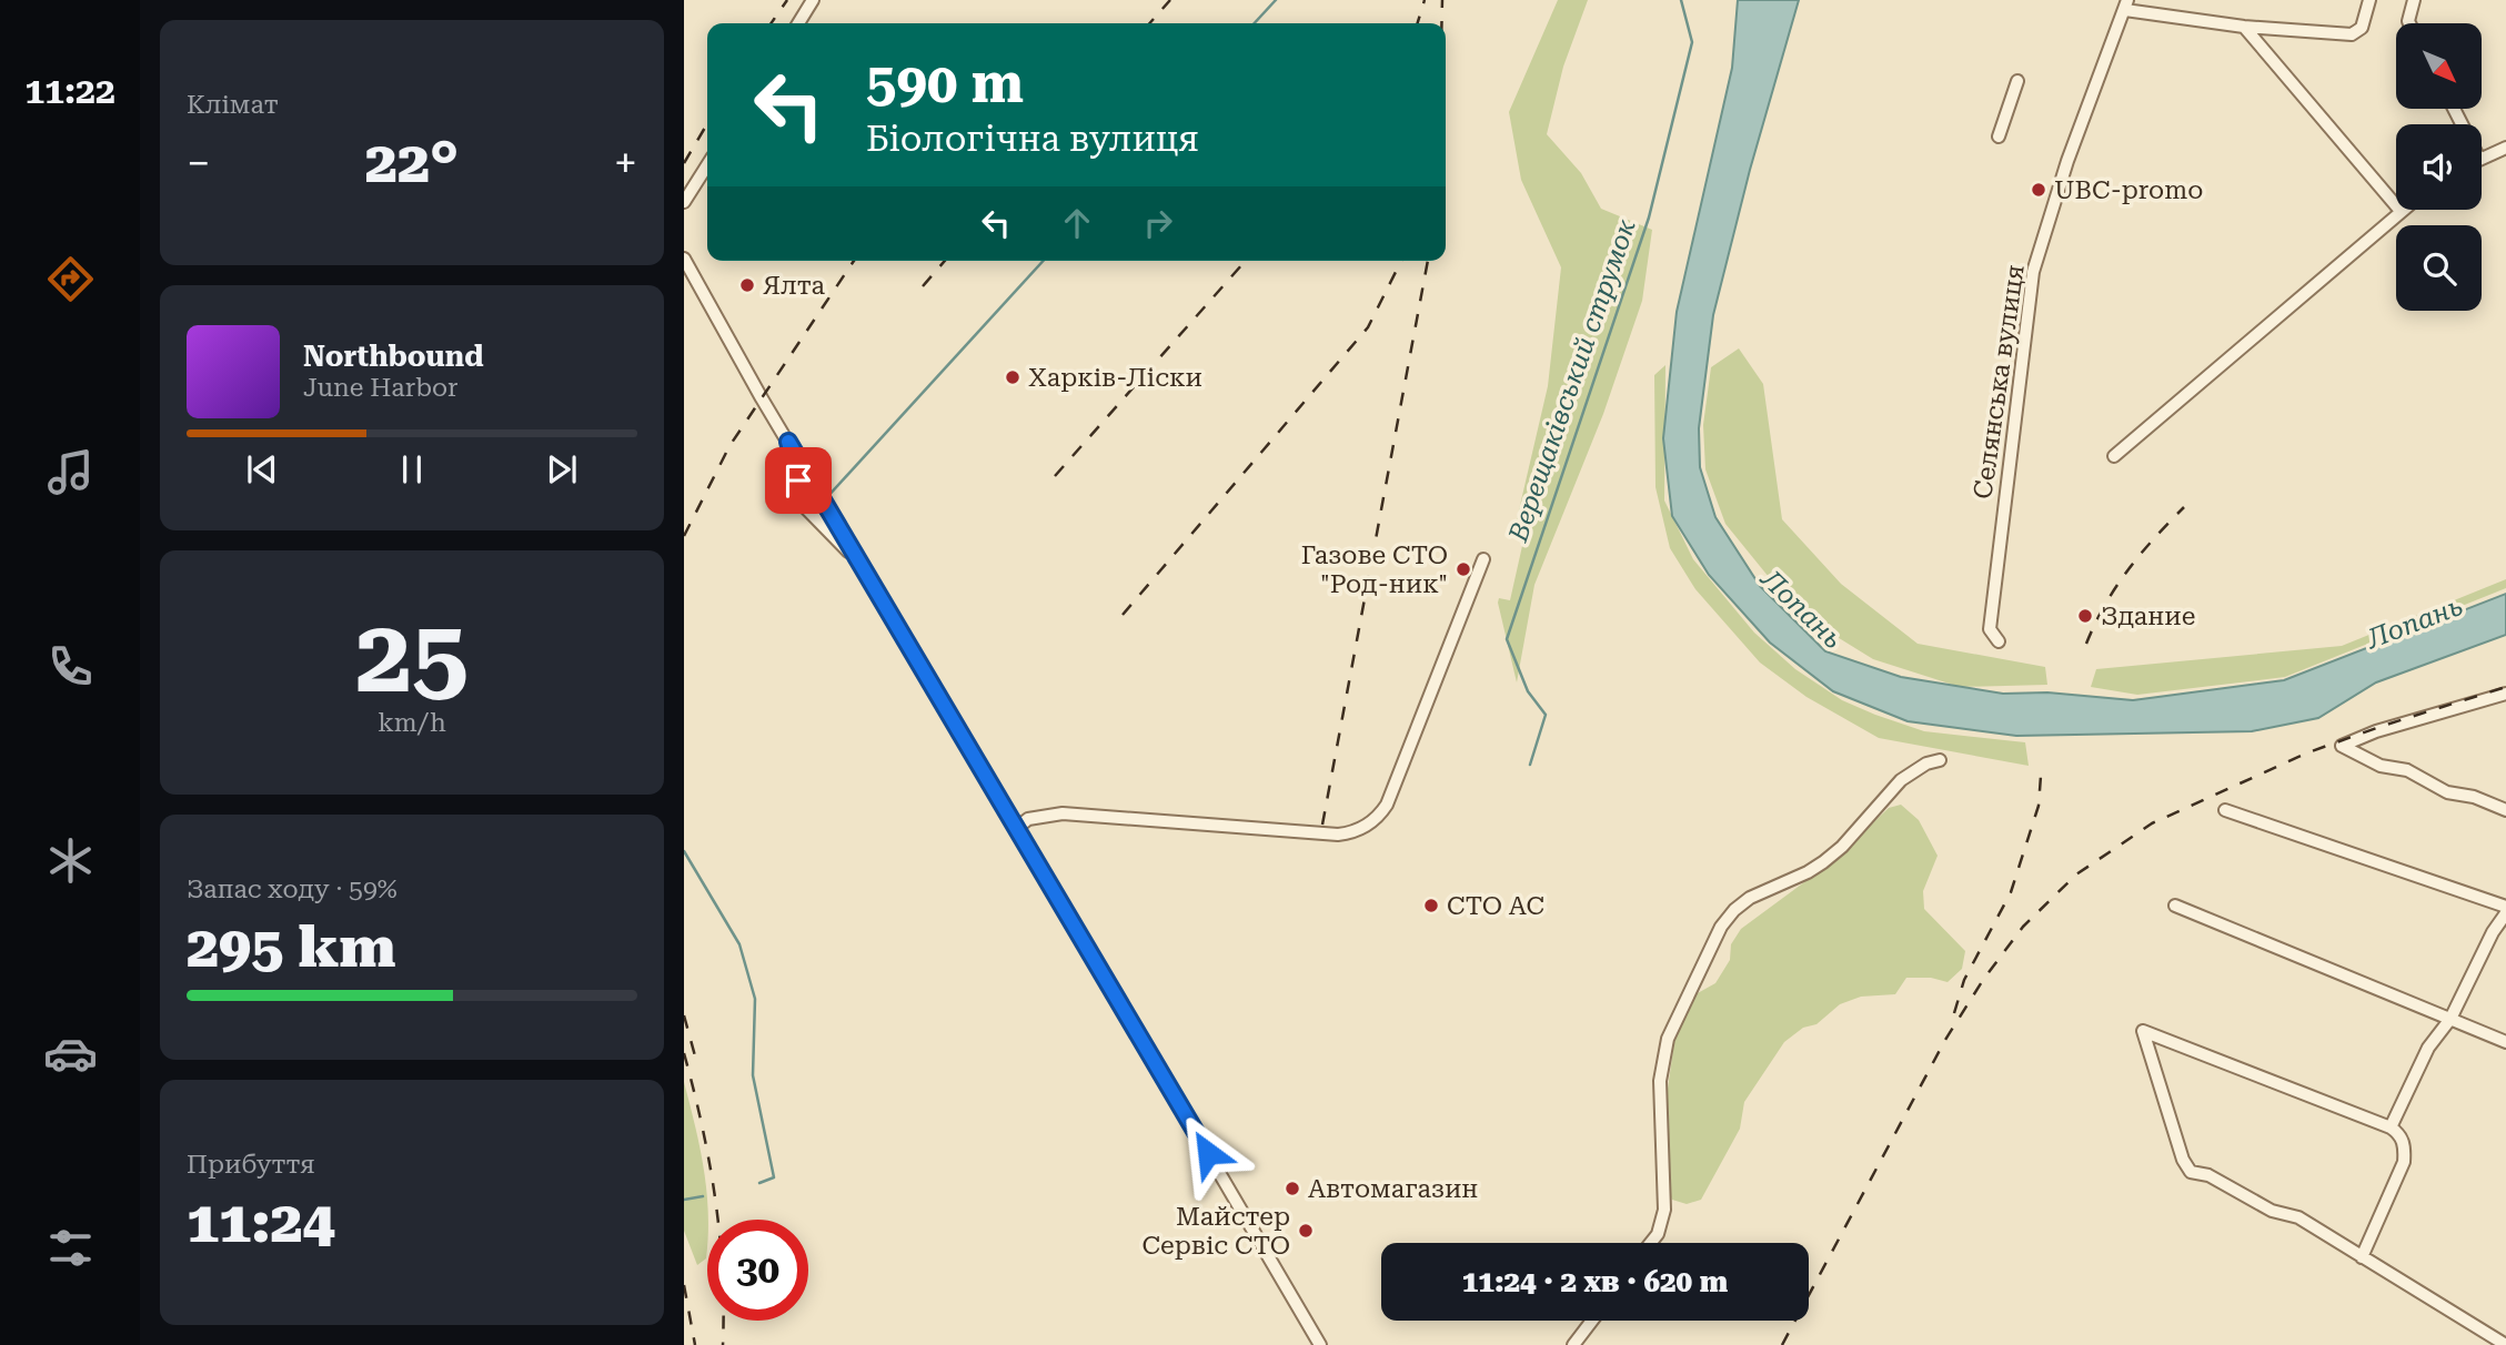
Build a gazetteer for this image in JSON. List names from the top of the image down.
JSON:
{
  "streets": {
    "street": ["Селянська вулиця"]
  },
  "water": ["Верещаківський струмок", "Лопань"],
  "places": [
    "UBC-promo",
    "Ялта",
    "Харків-Ліски",
    "Газове СТО \"Род-ник\"",
    "Здание",
    "СТО АС",
    "Автомагазин",
    "Майстер Сервіс СТО"
  ],
  "north": "bottom right",
  "page": {
    "tabs": "11:22",
    "tile": [
      "Клімат",
      ["25", "km/h"],
      ["Запас ходу · 59%", "295 km"],
      ["Прибуття", "11:24"]
    ],
    "turn": ["590 m", "Біологічна вулиця"],
    "heat": ["−", "22°", "+"],
    "song": ["Northbound", "June Harbor"],
    "limit": "30",
    "trip": "11:24 · 2 хв · 620 m"
  }
}
